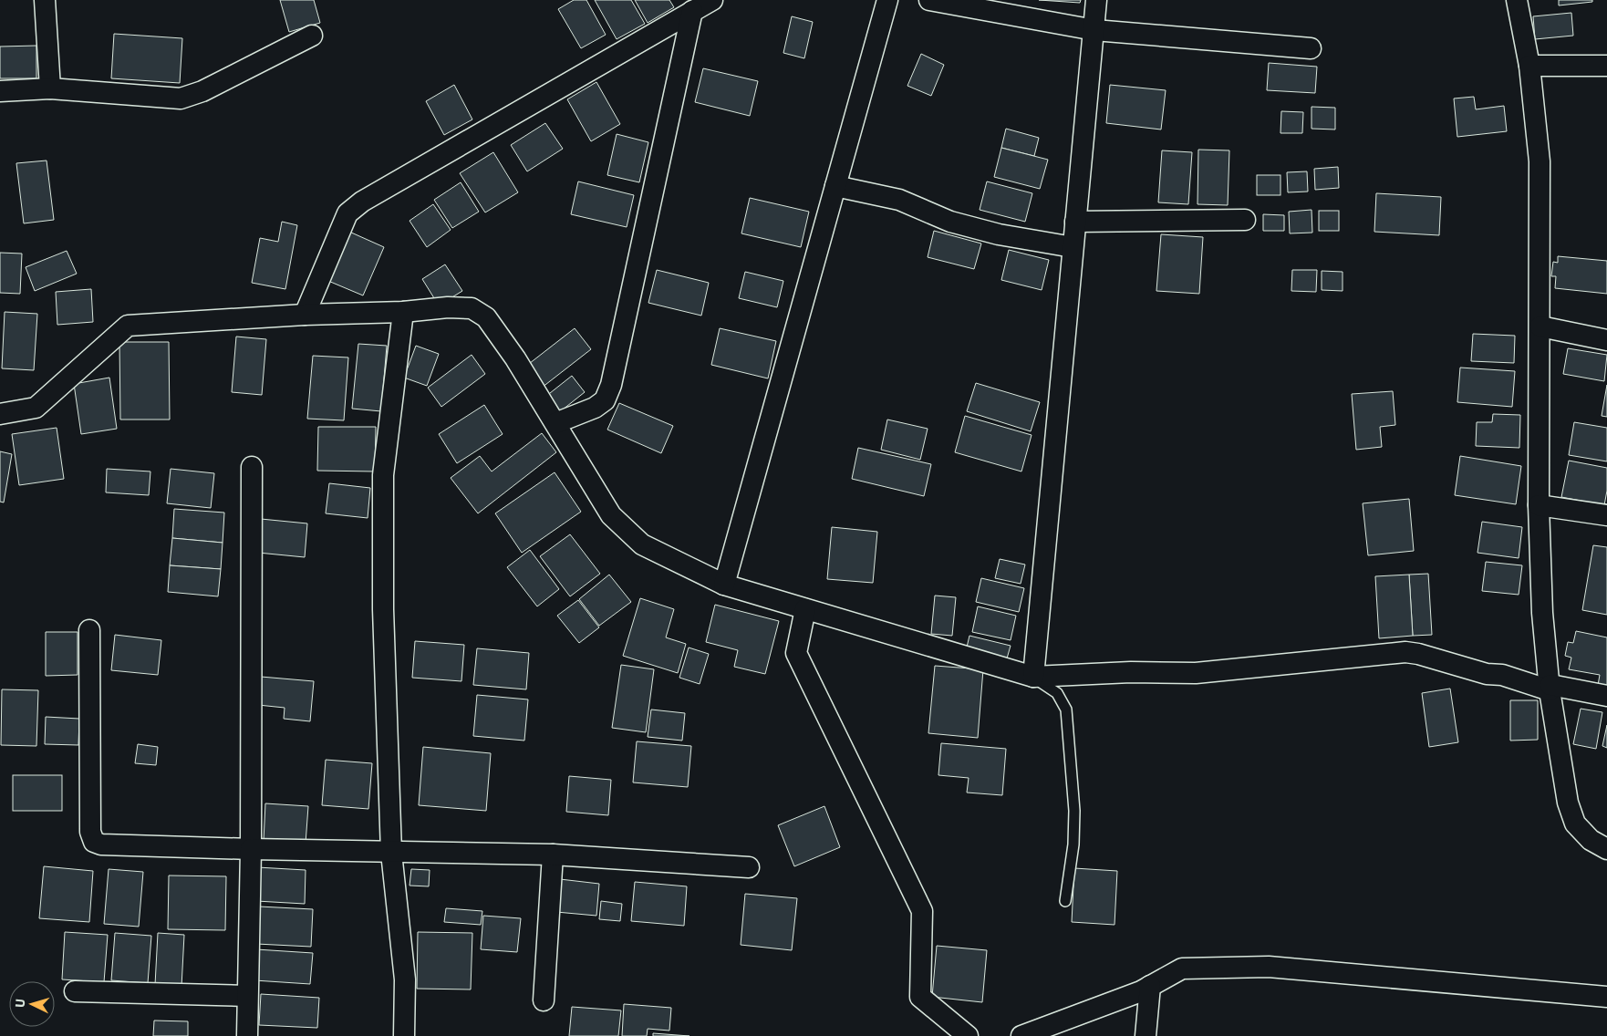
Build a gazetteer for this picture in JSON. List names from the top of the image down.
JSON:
{
  "north": "left"
}
